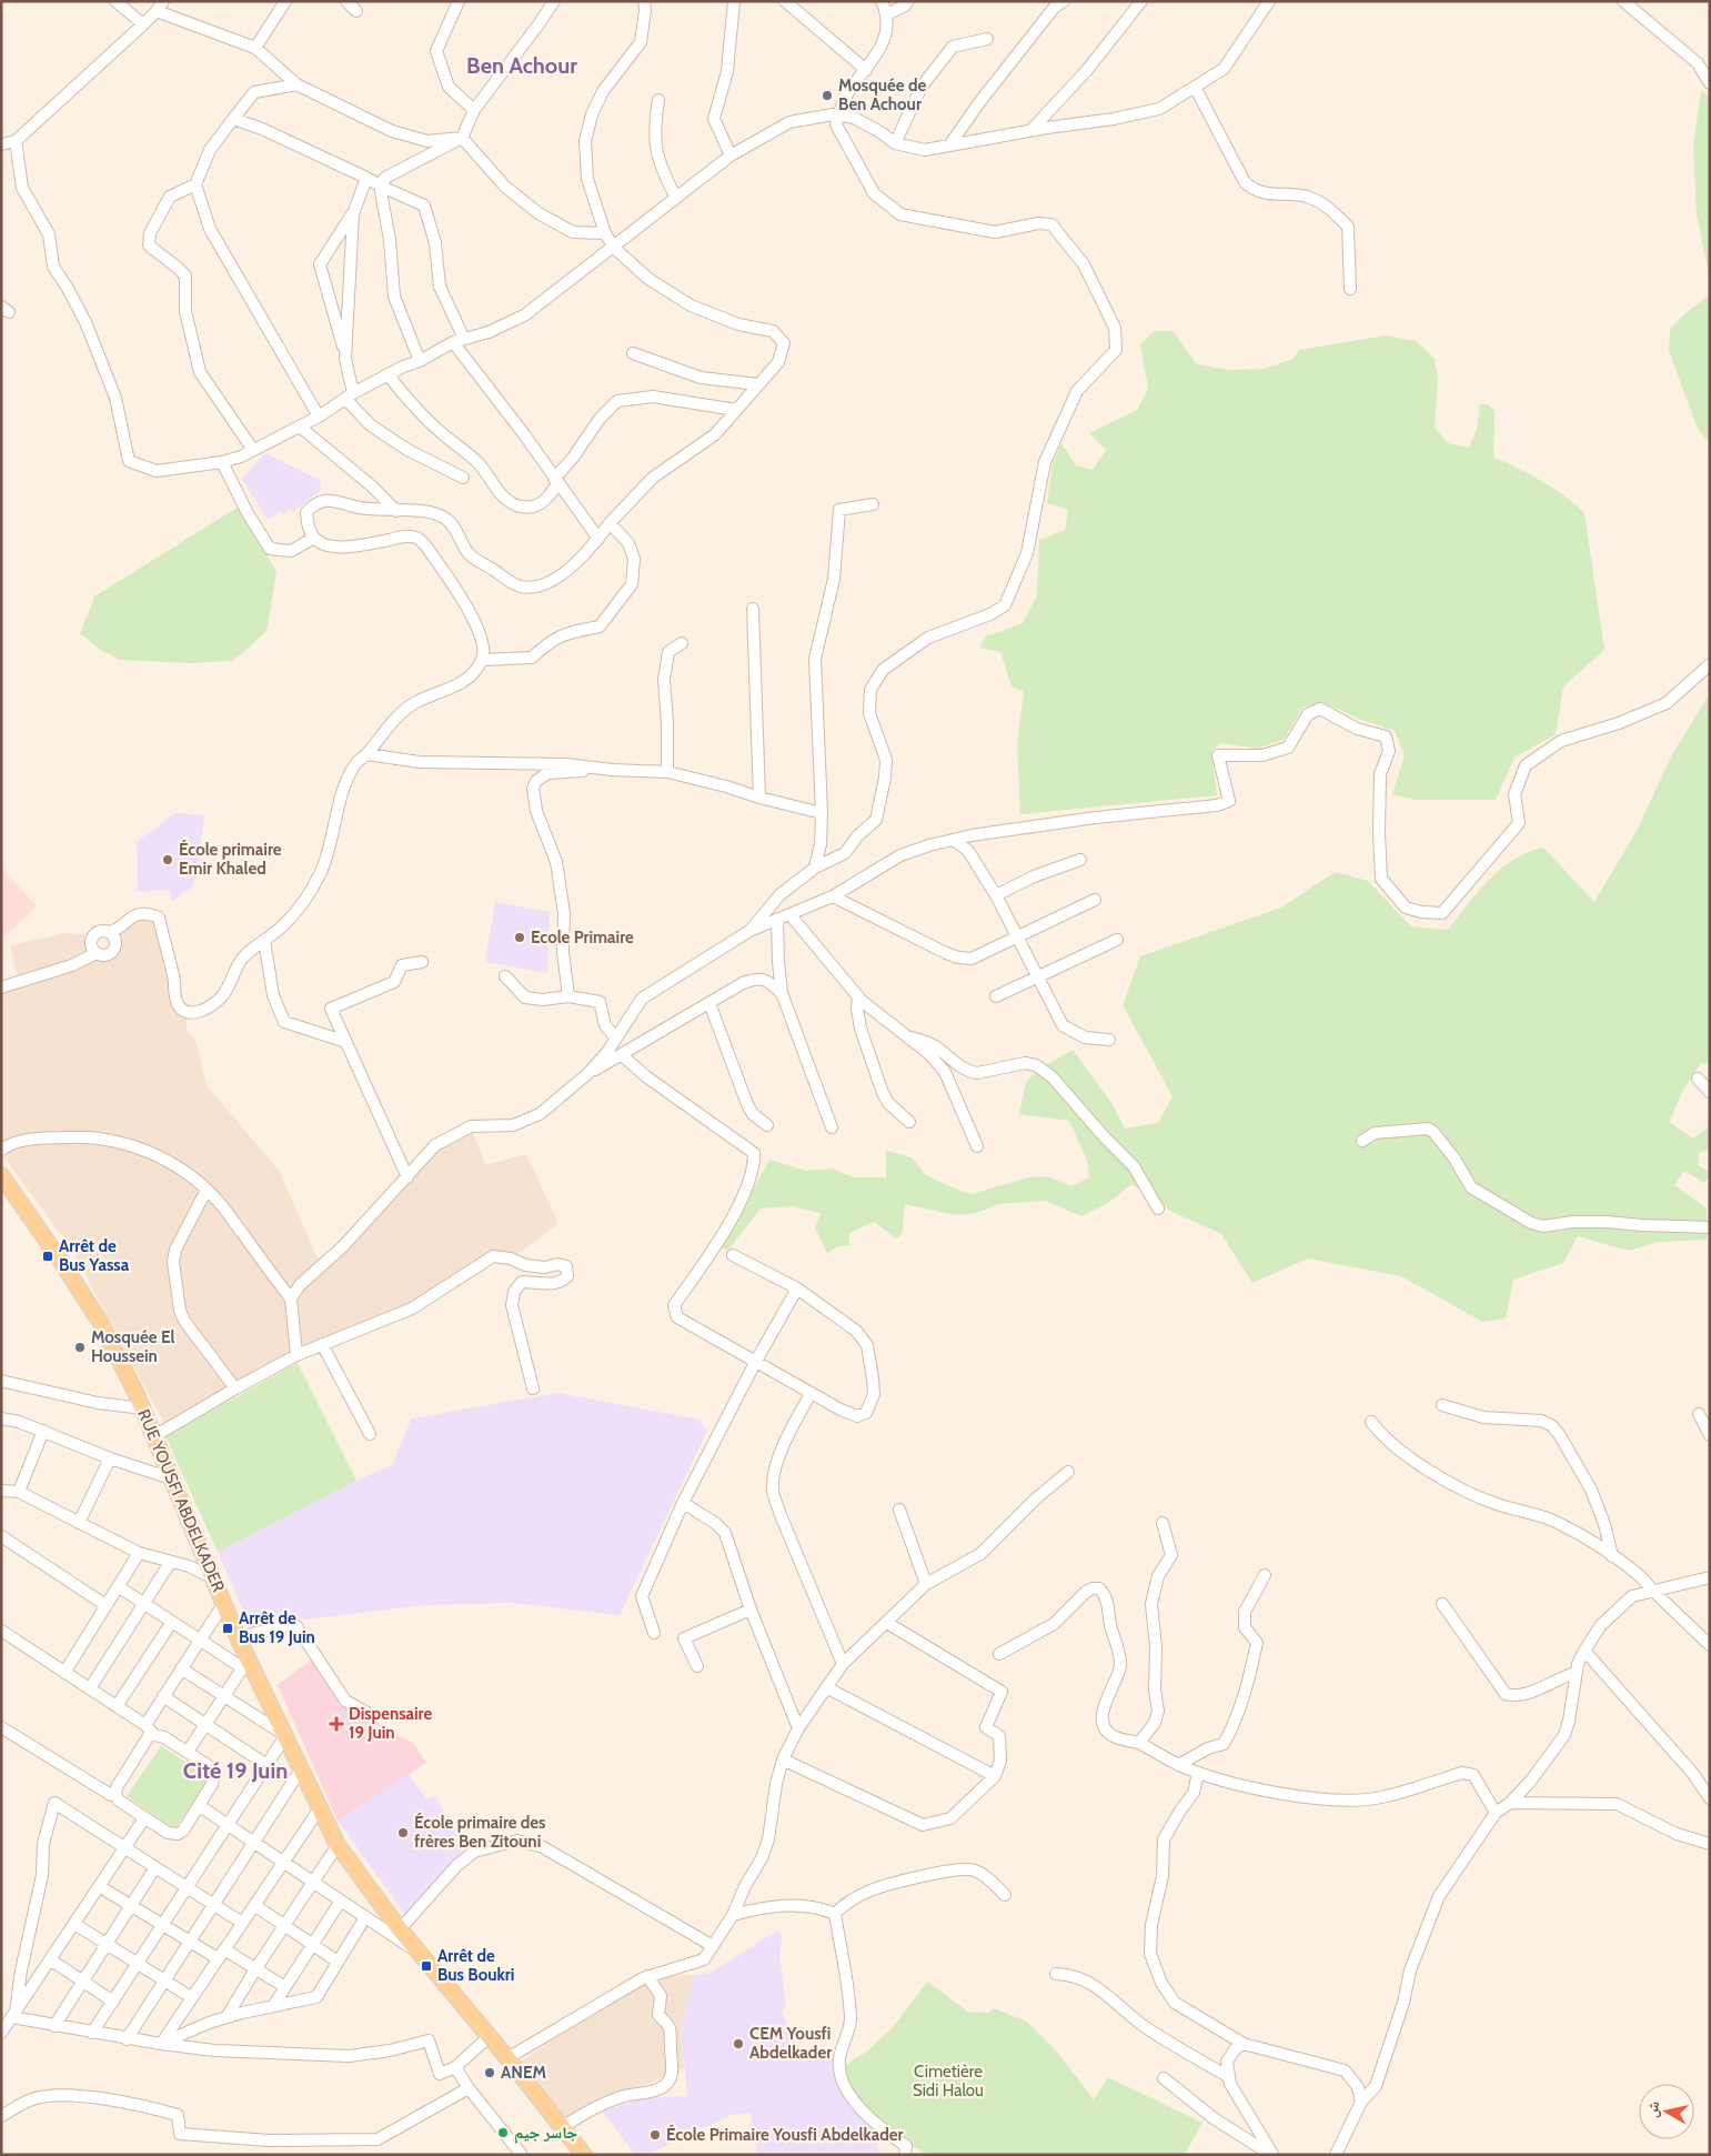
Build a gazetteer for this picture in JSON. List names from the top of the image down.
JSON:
{
  "streets": {
    "main road": ["RUE YOUSFI ABDELKADER"]
  },
  "districts": ["Ben Achour", "Cité 19 Juin"],
  "parks": ["Cimetière Sidi Halou"],
  "places": {
    "other": [
      "Mosquée de Ben Achour",
      "École primaire Emir Khaled",
      "Ecole Primaire",
      "Mosquée El Houssein",
      "École primaire des frères Ben Zitouni",
      "CEM Yousfi Abdelkader",
      "ANEM",
      "جاسر جيم",
      "École Primaire Yousfi Abdelkader"
    ],
    "transit": ["Arrêt de Bus Yassa", "Arrêt de Bus 19 Juin", "Arrêt de Bus Boukri"],
    "health": ["Dispensaire 19 Juin"]
  },
  "north": "left"
}
